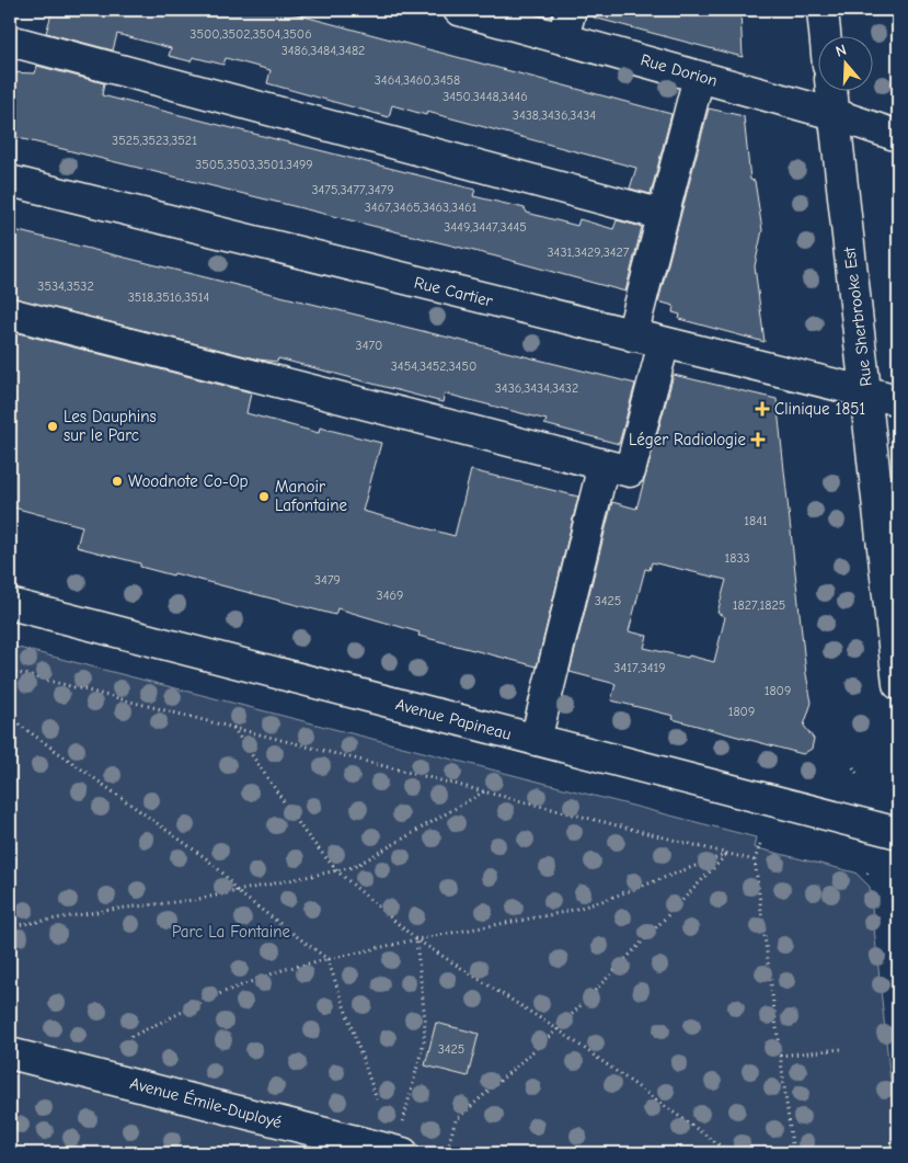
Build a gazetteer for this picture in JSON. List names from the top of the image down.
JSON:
{
  "streets": {
    "street": [
      "Rue Dorion",
      "Rue Cartier",
      "Rue Sherbrooke Est",
      "Avenue Papineau",
      "Avenue Émile-Duployé"
    ]
  },
  "crossings": [
    ["Rue Dorion", "Rue Sherbrooke Est"],
    ["Rue Cartier", "Rue Sherbrooke Est"]
  ],
  "parks": ["Parc La Fontaine"],
  "places": {
    "health": ["Clinique 1851", "Léger Radiologie"],
    "other": ["Les Dauphins sur le Parc", "Woodnote Co-Op", "Manoir Lafontaine"]
  },
  "house_numbers": [
    "3500,3502,3504,3506",
    "3486,3484,3482",
    "3464,3460,3458",
    "3450.3448,3446",
    "3438,3436,3434",
    "3525,3523,3521",
    "3505,3503,3501,3499",
    "3475,3477,3479",
    "3467,3465,3463,3461",
    "3449,3447,3445",
    "3431,3429,3427",
    "3534,3532",
    "3518,3516,3514",
    "3470",
    "3454,3452,3450",
    "3436,3434,3432",
    "1841",
    "1833",
    "3479",
    "3469",
    "3425",
    "1827,1825",
    "3417,3419",
    "1809",
    "1809",
    "3425"
  ],
  "north": "top"
}
